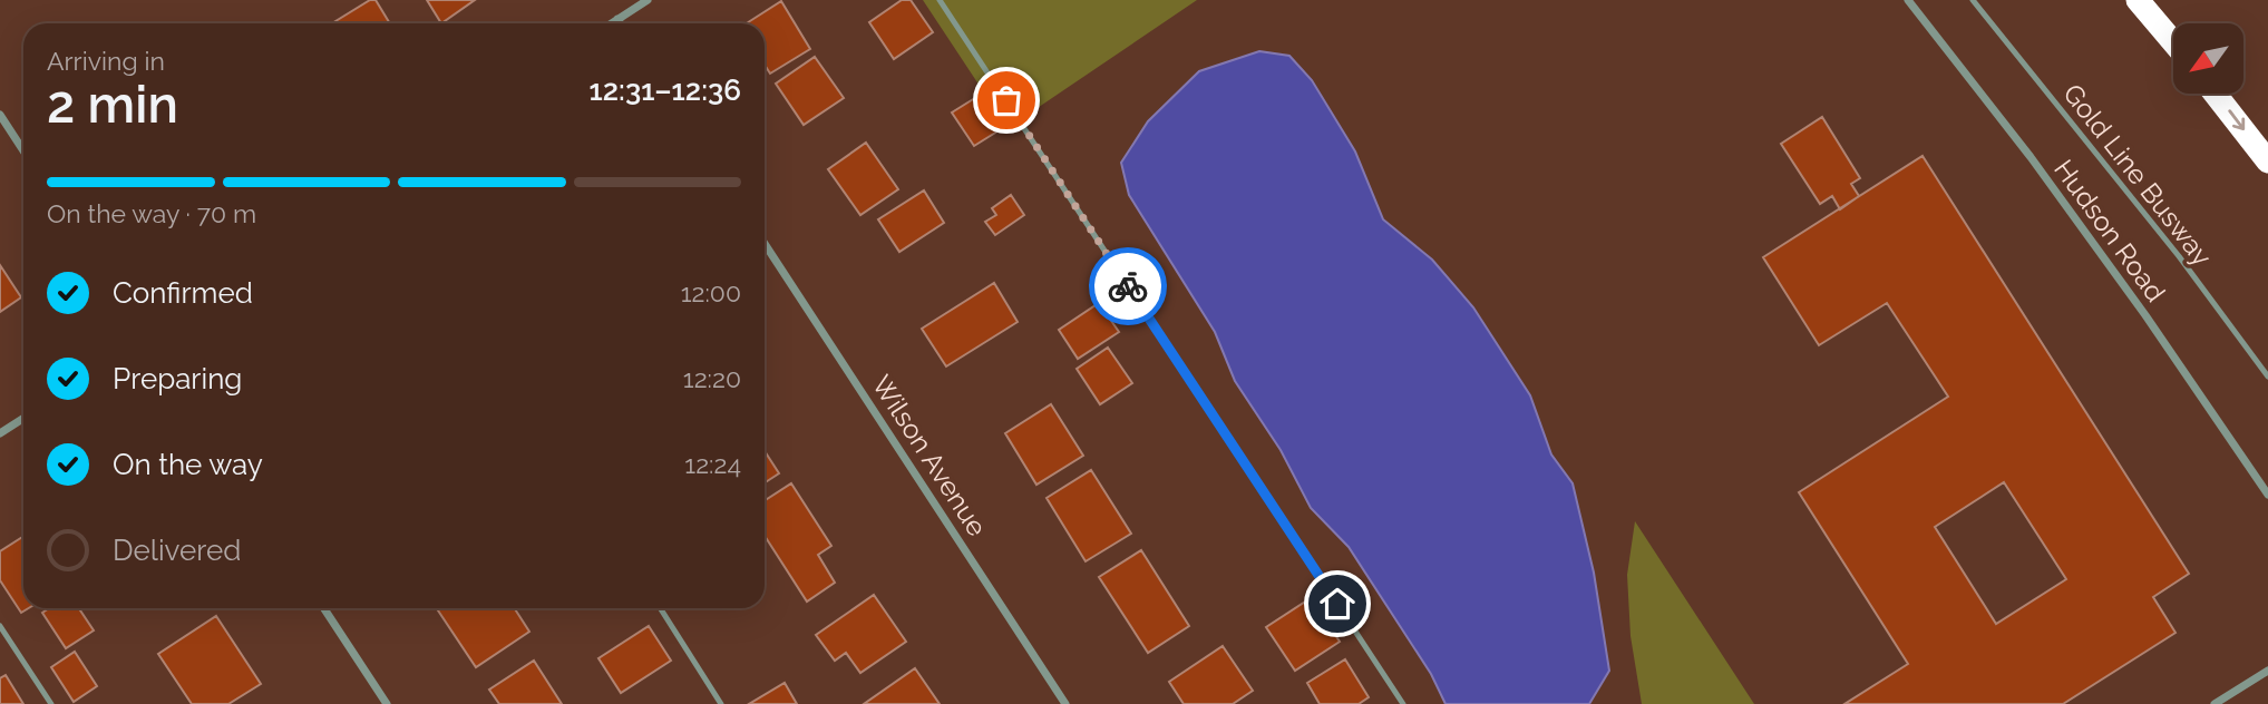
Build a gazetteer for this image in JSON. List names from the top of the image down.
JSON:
{
  "streets": {
    "street": ["Hudson Road", "Wilson Avenue"],
    "lane": ["Gold Line Busway"]
  },
  "north": "bottom left",
  "page": {
    "heading": ["2 min", "Arriving in", "12:31–12:36"],
    "bar": "On the way · 70 m",
    "list": [
      ["Confirmed", "12:00"],
      ["Preparing", "12:20"],
      ["On the way", "12:24"],
      "Delivered"
    ]
  }
}
